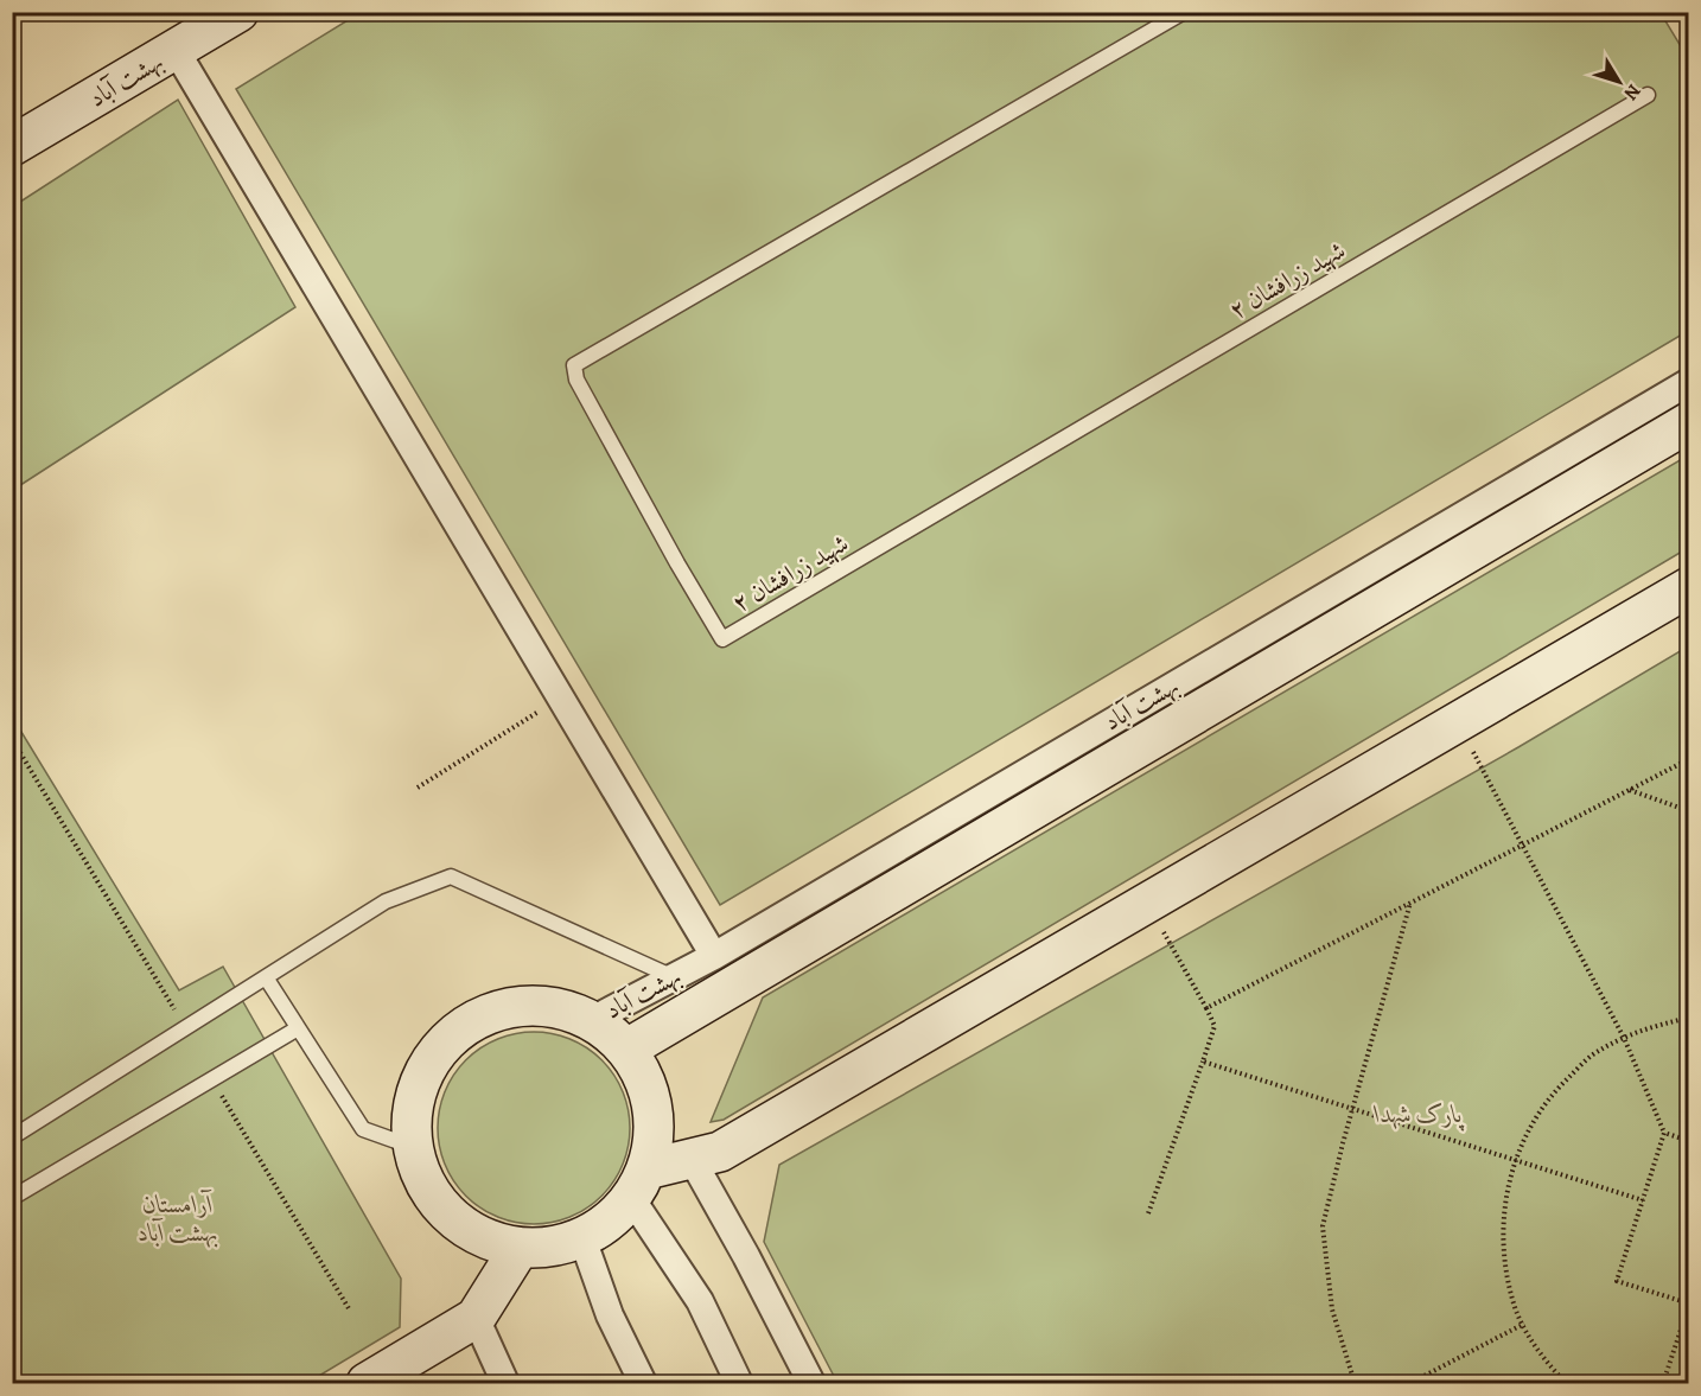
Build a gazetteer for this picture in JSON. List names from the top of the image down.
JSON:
{
  "streets": {
    "street": ["بهشت آباد"],
    "lane": ["شهید زرافشان ۲"]
  },
  "parks": ["پارک شهدا", "آرامستان بهشت آباد"],
  "north": "bottom right"
}
